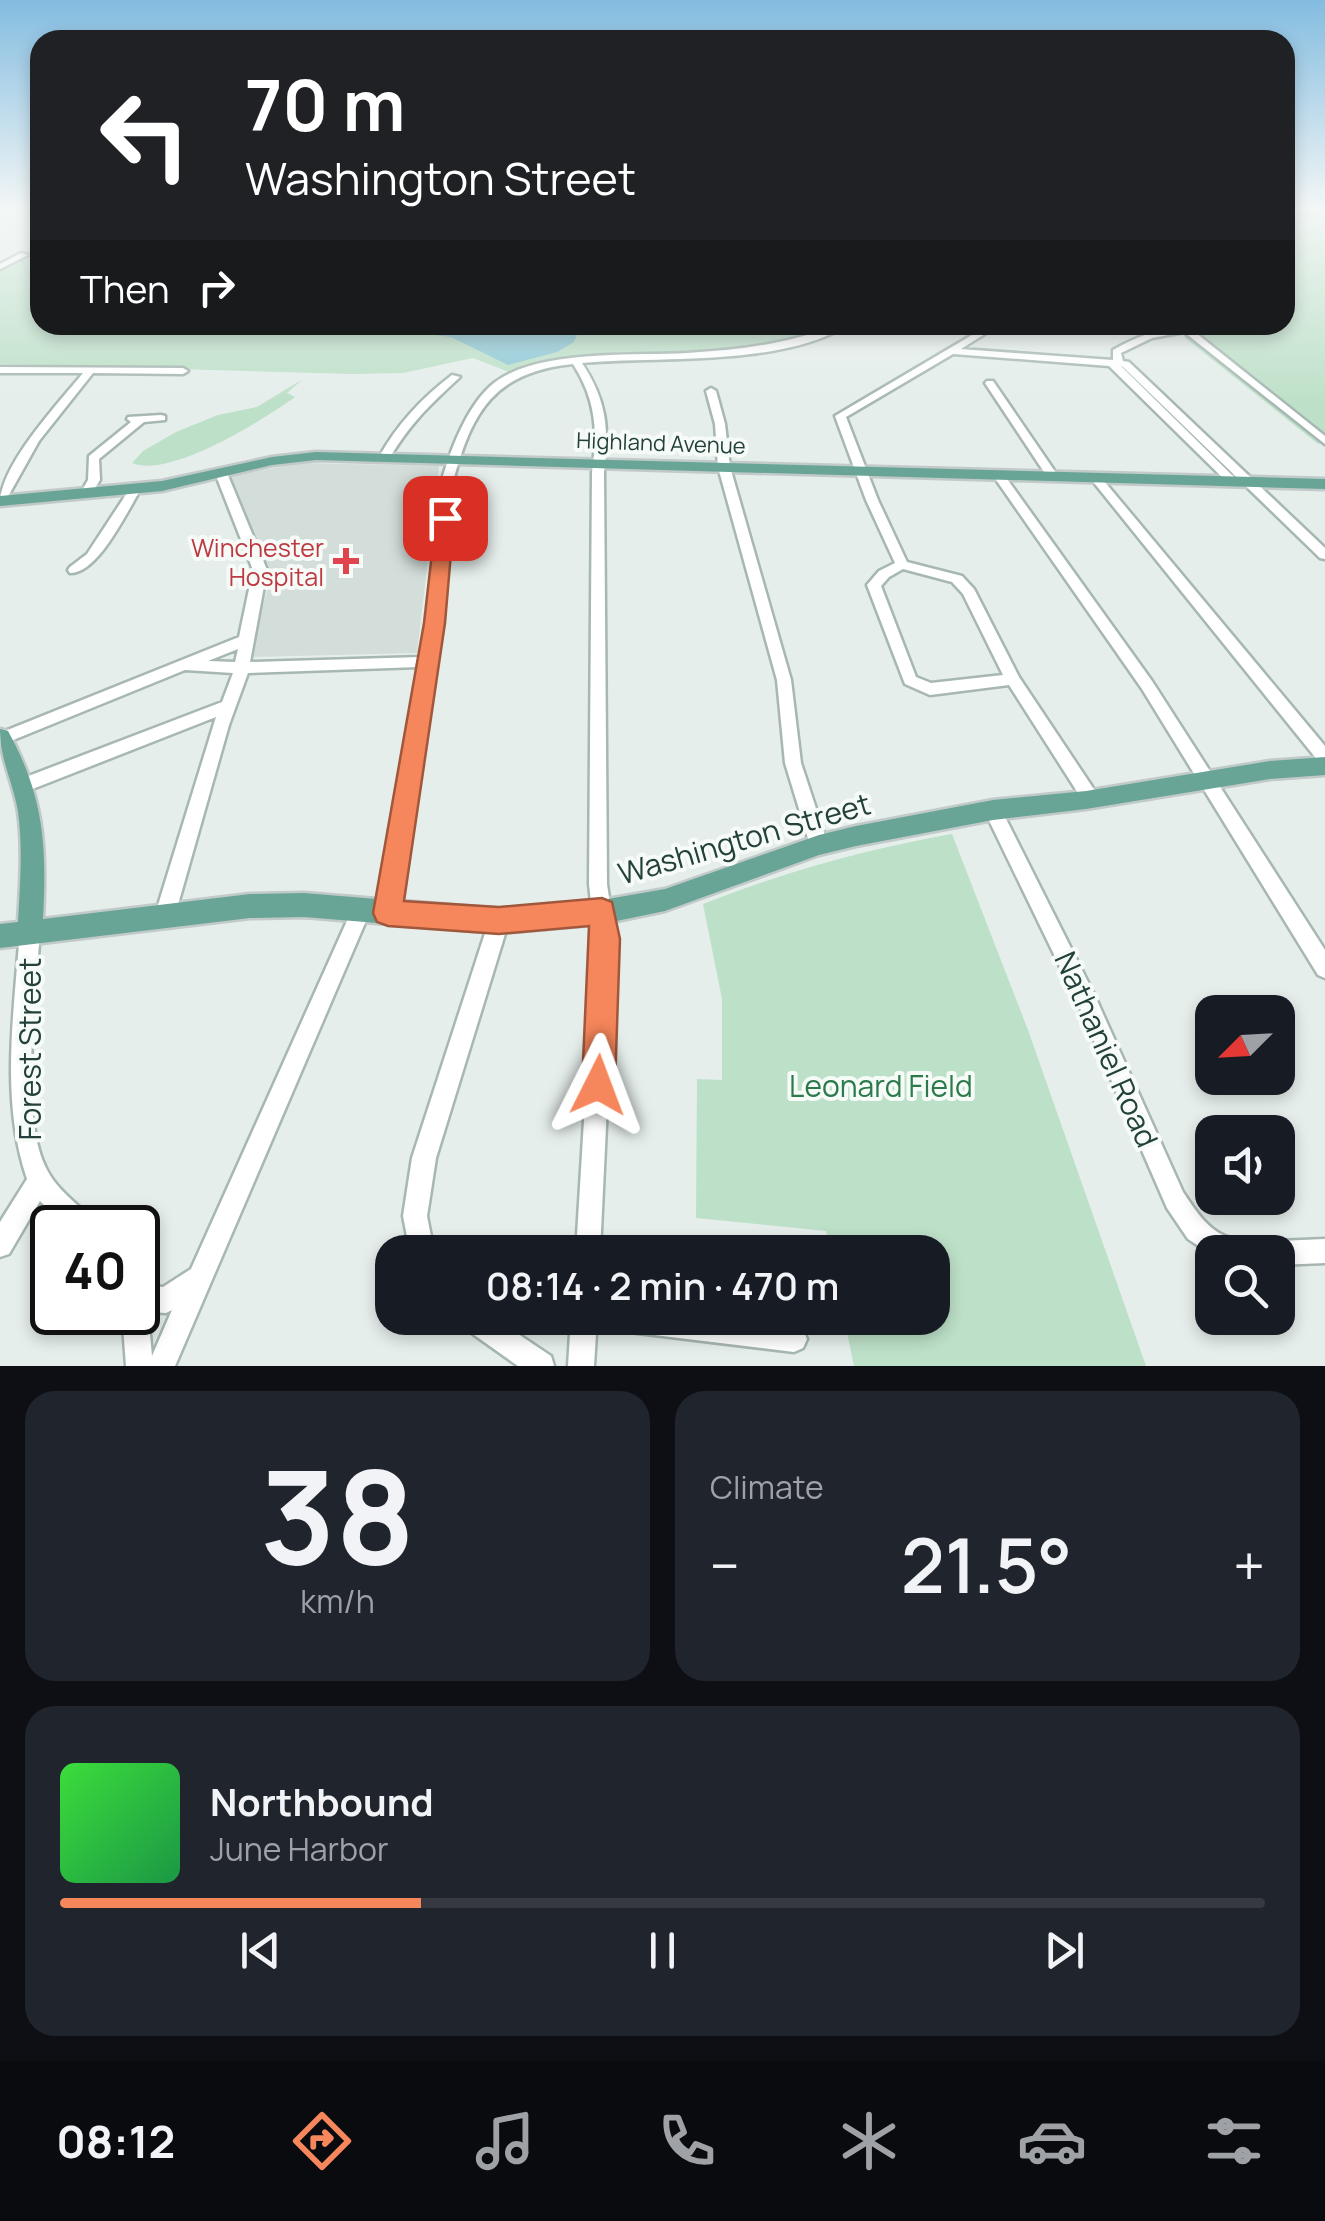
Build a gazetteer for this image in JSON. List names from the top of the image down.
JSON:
{
  "streets": {
    "main road": ["Highland Avenue", "Washington Street", "Forest Street"],
    "street": ["Nathaniel Road"]
  },
  "crossings": [
    ["Washington Street", "Forest Street"],
    ["Washington Street", "Nathaniel Road"]
  ],
  "parks": ["Leonard Field"],
  "places": {
    "health": ["Winchester Hospital"]
  },
  "north": "bottom left",
  "page": {
    "turn": ["70 m", "Washington Street"],
    "then": "Then",
    "limit": "40",
    "trip": "08:14 · 2 min · 470 m",
    "tile": [
      ["38", "km/h"],
      "Climate"
    ],
    "heat": ["−", "21.5°", "+"],
    "song": ["Northbound", "June Harbor"],
    "tabs": "08:12"
  }
}
